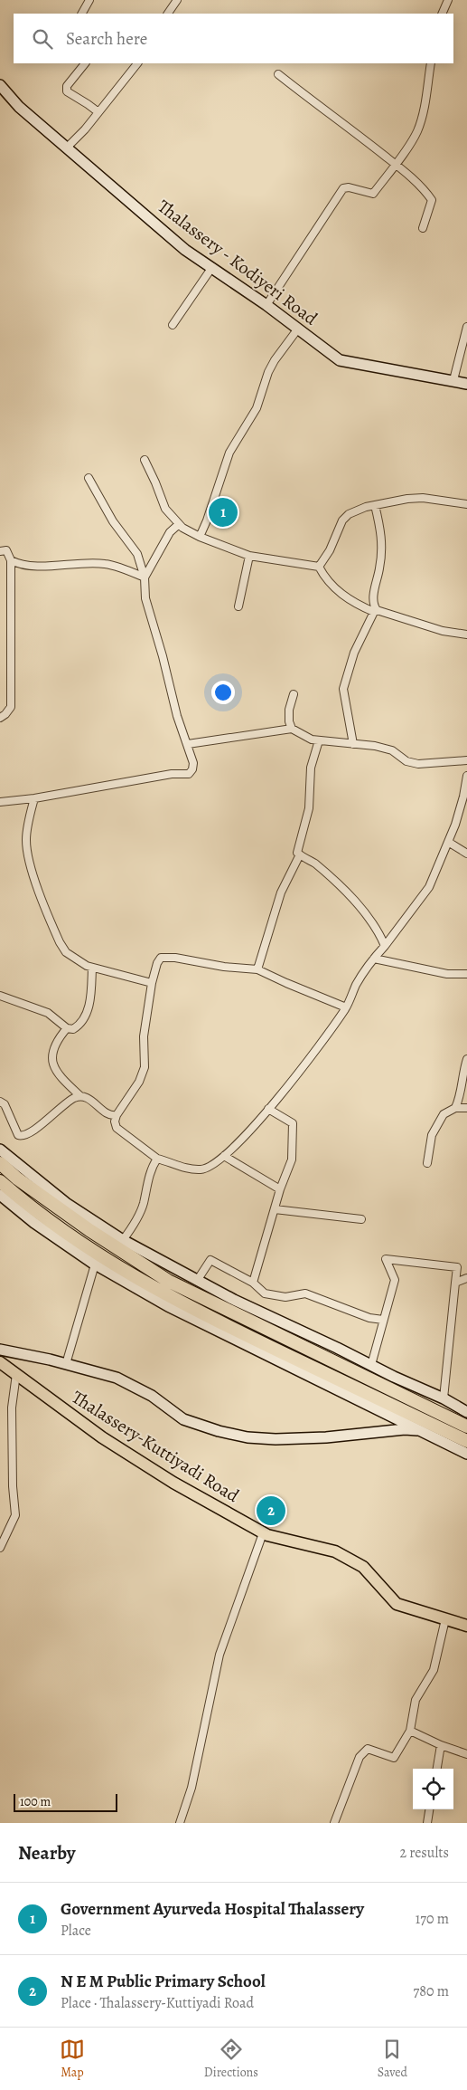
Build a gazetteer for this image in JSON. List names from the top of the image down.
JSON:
{
  "streets": {
    "main road": ["Thalassery-Kuttiyadi Road"],
    "street": ["Thalassery - Kodiyeri Road"]
  },
  "scale_bar": "100 m",
  "page": {
    "search": "Search here",
    "pins": ["1", "2"],
    "scale": "100 m",
    "heading": ["Nearby", "2 results"],
    "list": [
      {
        "mark": "1",
        "name": "Government Ayurveda Hospital Thalassery",
        "note": "Place",
        "value": "170 m"
      },
      {
        "mark": "2",
        "name": "N E M Public Primary School",
        "note": "Place · Thalassery-Kuttiyadi Road",
        "value": "780 m"
      }
    ],
    "nav": ["Map", "Directions", "Saved"]
  }
}
